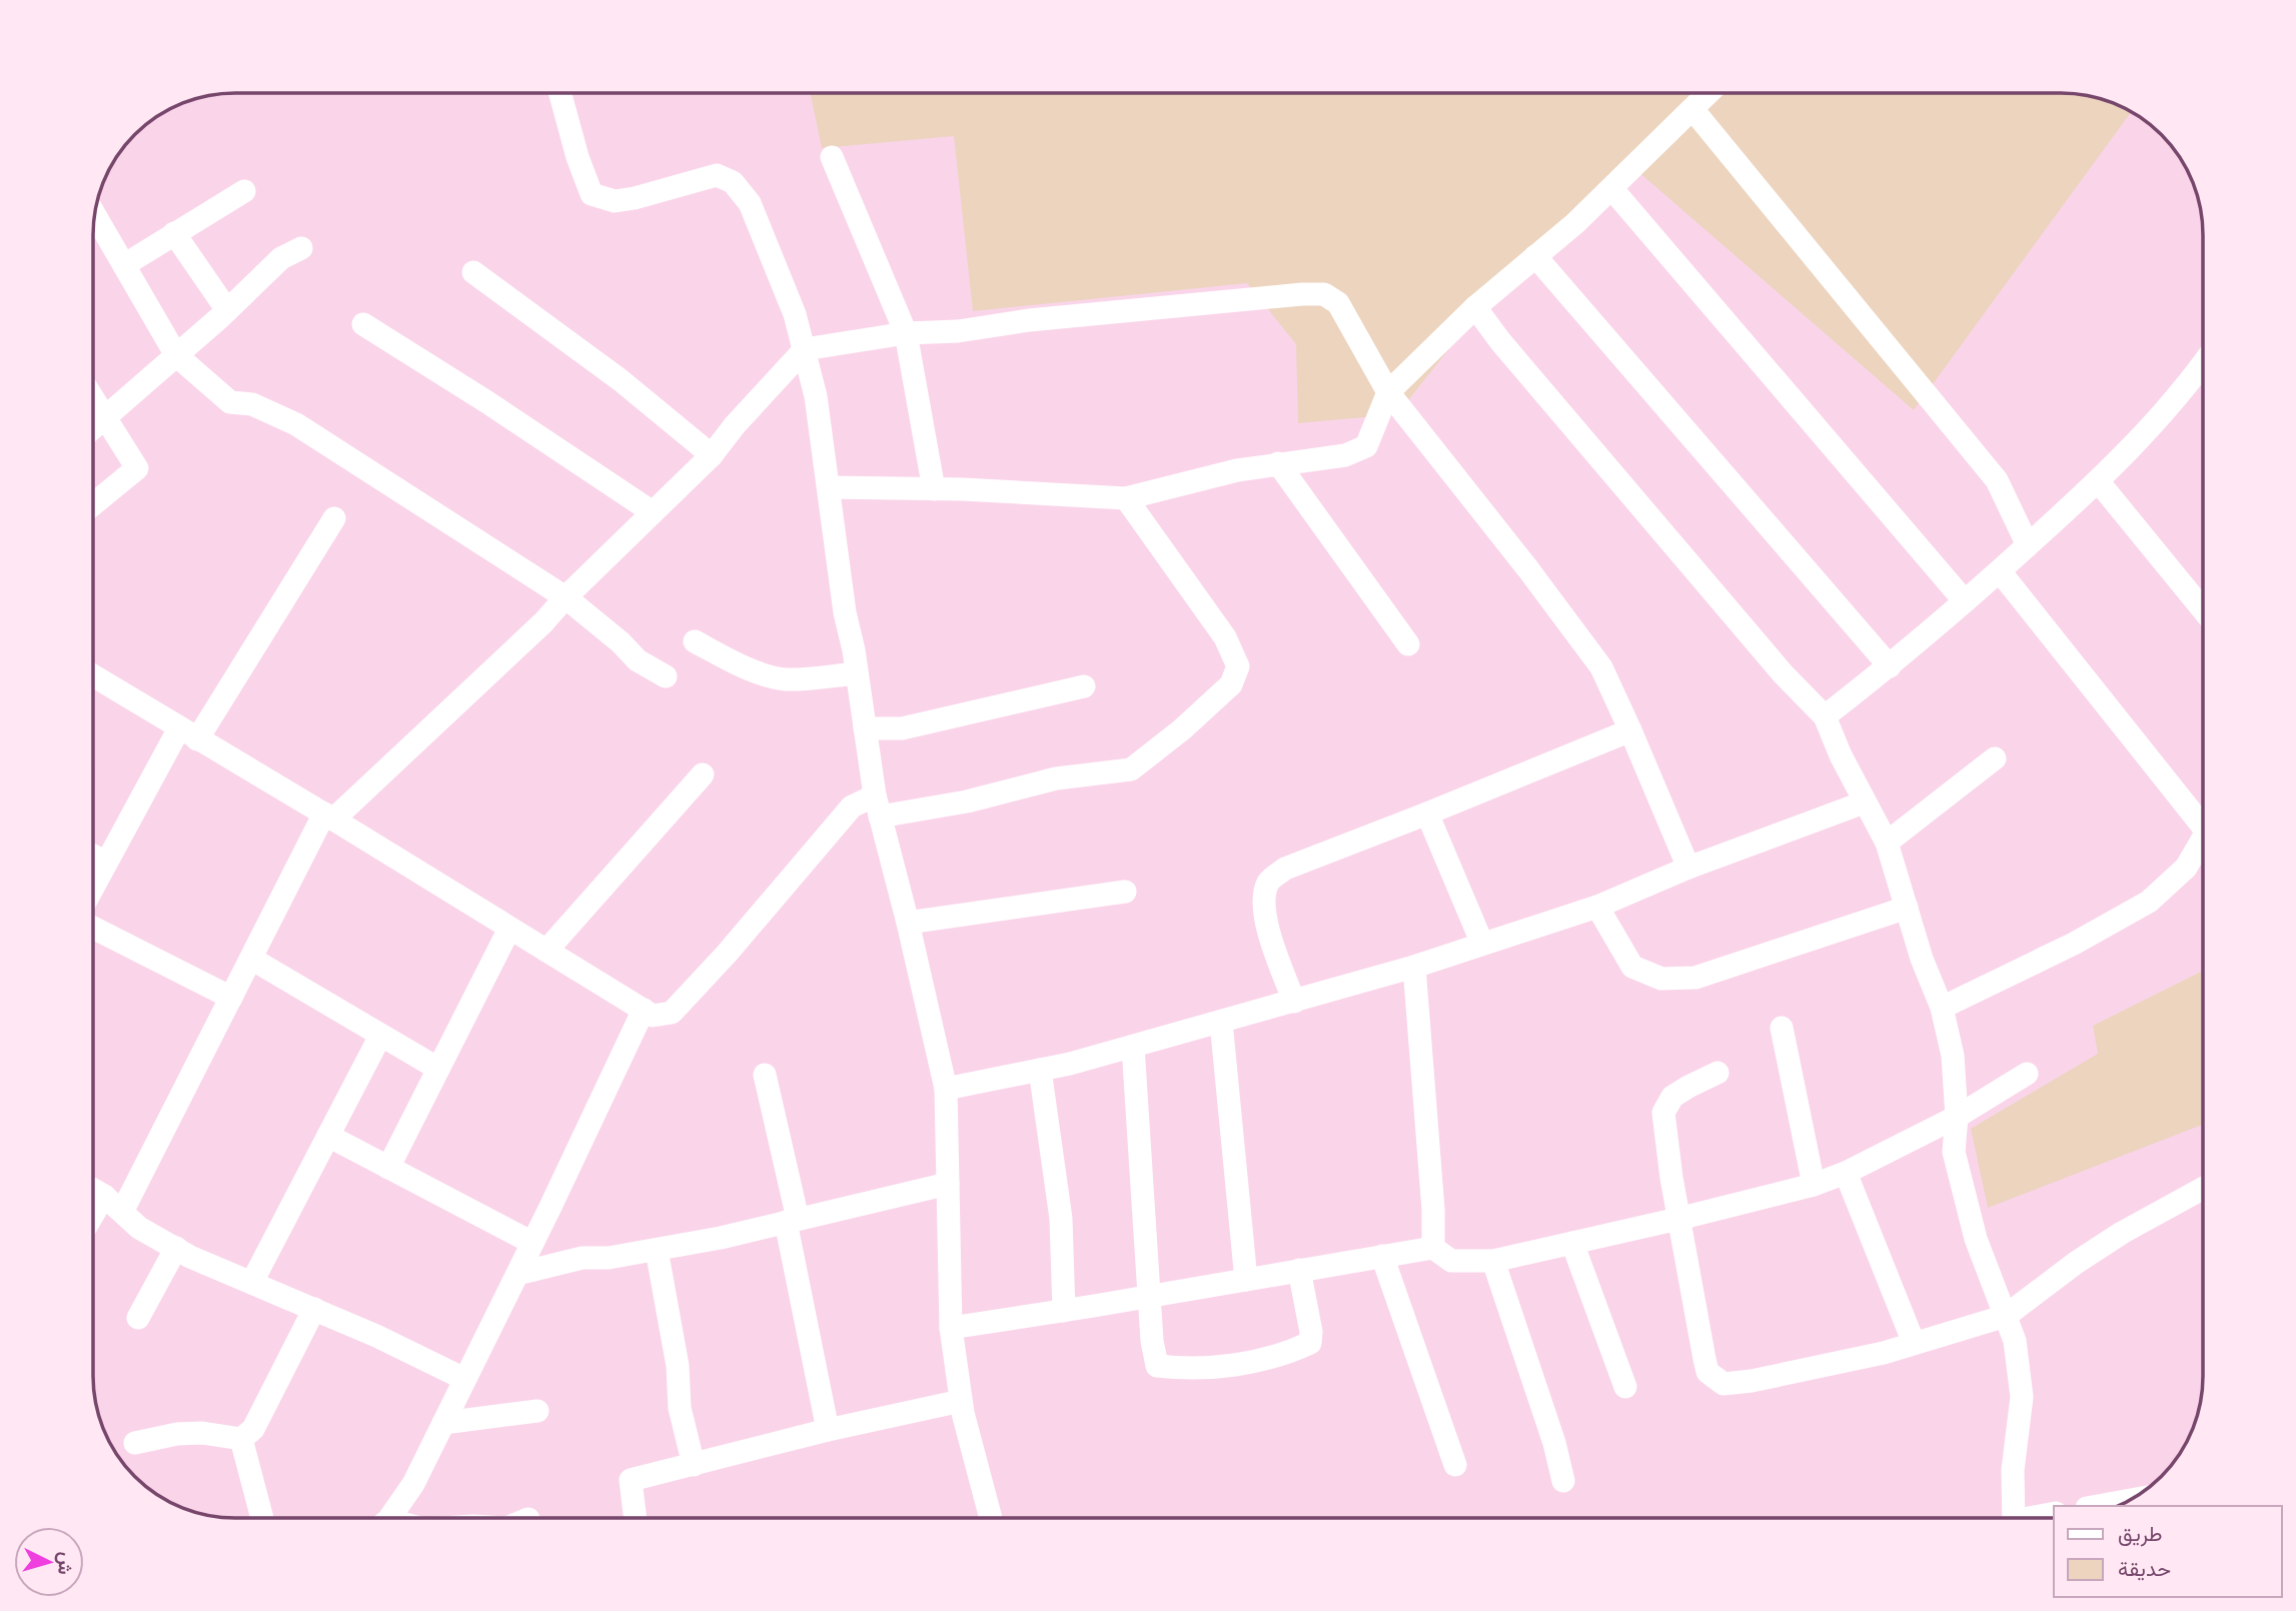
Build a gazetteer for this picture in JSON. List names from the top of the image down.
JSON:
{
  "legend": ["طريق", "حديقة"],
  "north": "right"
}
